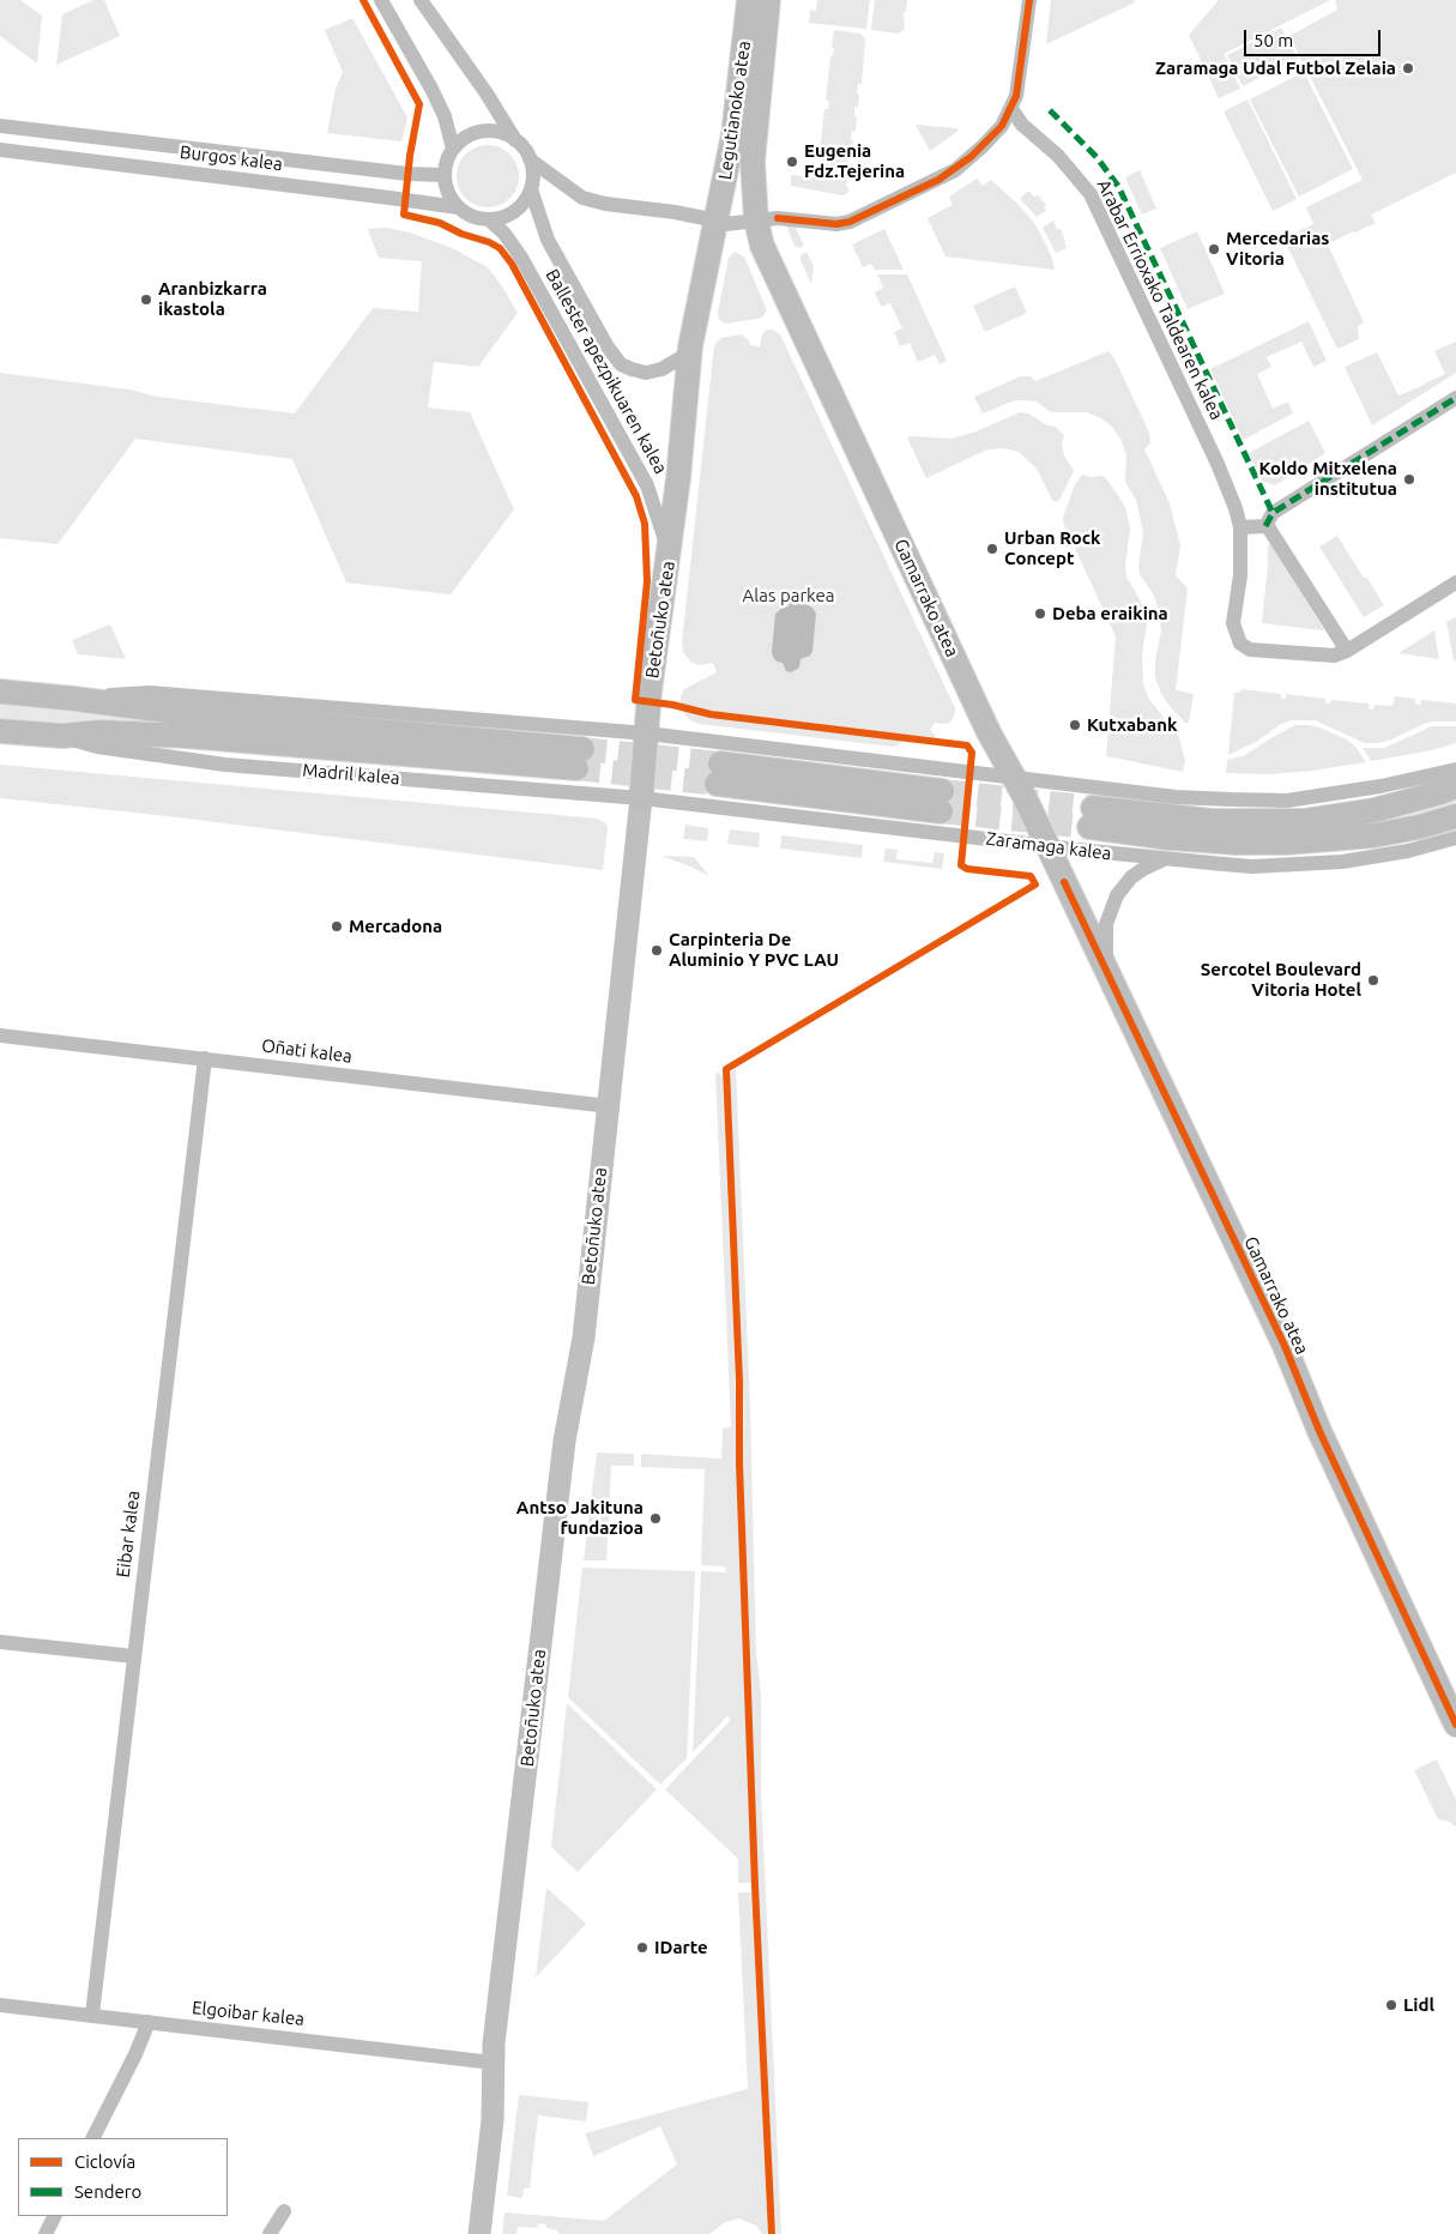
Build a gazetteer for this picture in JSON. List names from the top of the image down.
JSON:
{
  "streets": {
    "main road": [
      "Legutianoko atea",
      "Gamarrako atea",
      "Betoñuko atea",
      "Madril kalea",
      "Zaramaga kalea"
    ],
    "street": [
      "Burgos kalea",
      "Arabar Errioxako Taldearen kalea",
      "Ballester apezpikuaren kalea",
      "Oñati kalea",
      "Eibar kalea",
      "Elgoibar kalea"
    ]
  },
  "crossings": [
    ["Legutianoko atea", "Gamarrako atea"],
    ["Legutianoko atea", "Betoñuko atea"],
    ["Burgos kalea", "Ballester apezpikuaren kalea"],
    ["Ballester apezpikuaren kalea", "Betoñuko atea"],
    ["Gamarrako atea", "Zaramaga kalea"],
    ["Betoñuko atea", "Madril kalea"],
    ["Betoñuko atea", "Zaramaga kalea"],
    ["Betoñuko atea", "Oñati kalea"],
    ["Betoñuko atea", "Elgoibar kalea"],
    ["Madril kalea", "Zaramaga kalea"],
    ["Oñati kalea", "Eibar kalea"],
    ["Eibar kalea", "Elgoibar kalea"]
  ],
  "parks": ["Alas parkea"],
  "places": [
    "Zaramaga Udal Futbol Zelaia",
    "Eugenia Fdz.Tejerina",
    "Mercedarias Vitoria",
    "Aranbizkarra ikastola",
    "Koldo Mitxelena institutua",
    "Urban Rock Concept",
    "Deba eraikina",
    "Kutxabank",
    "Mercadona",
    "Carpinteria De Aluminio Y PVC LAU",
    "Sercotel Boulevard Vitoria Hotel",
    "Antso Jakituna fundazioa",
    "IDarte",
    "Lidl"
  ],
  "legend": ["Ciclovía", "Sendero"],
  "scale_bar": "50 m"
}
